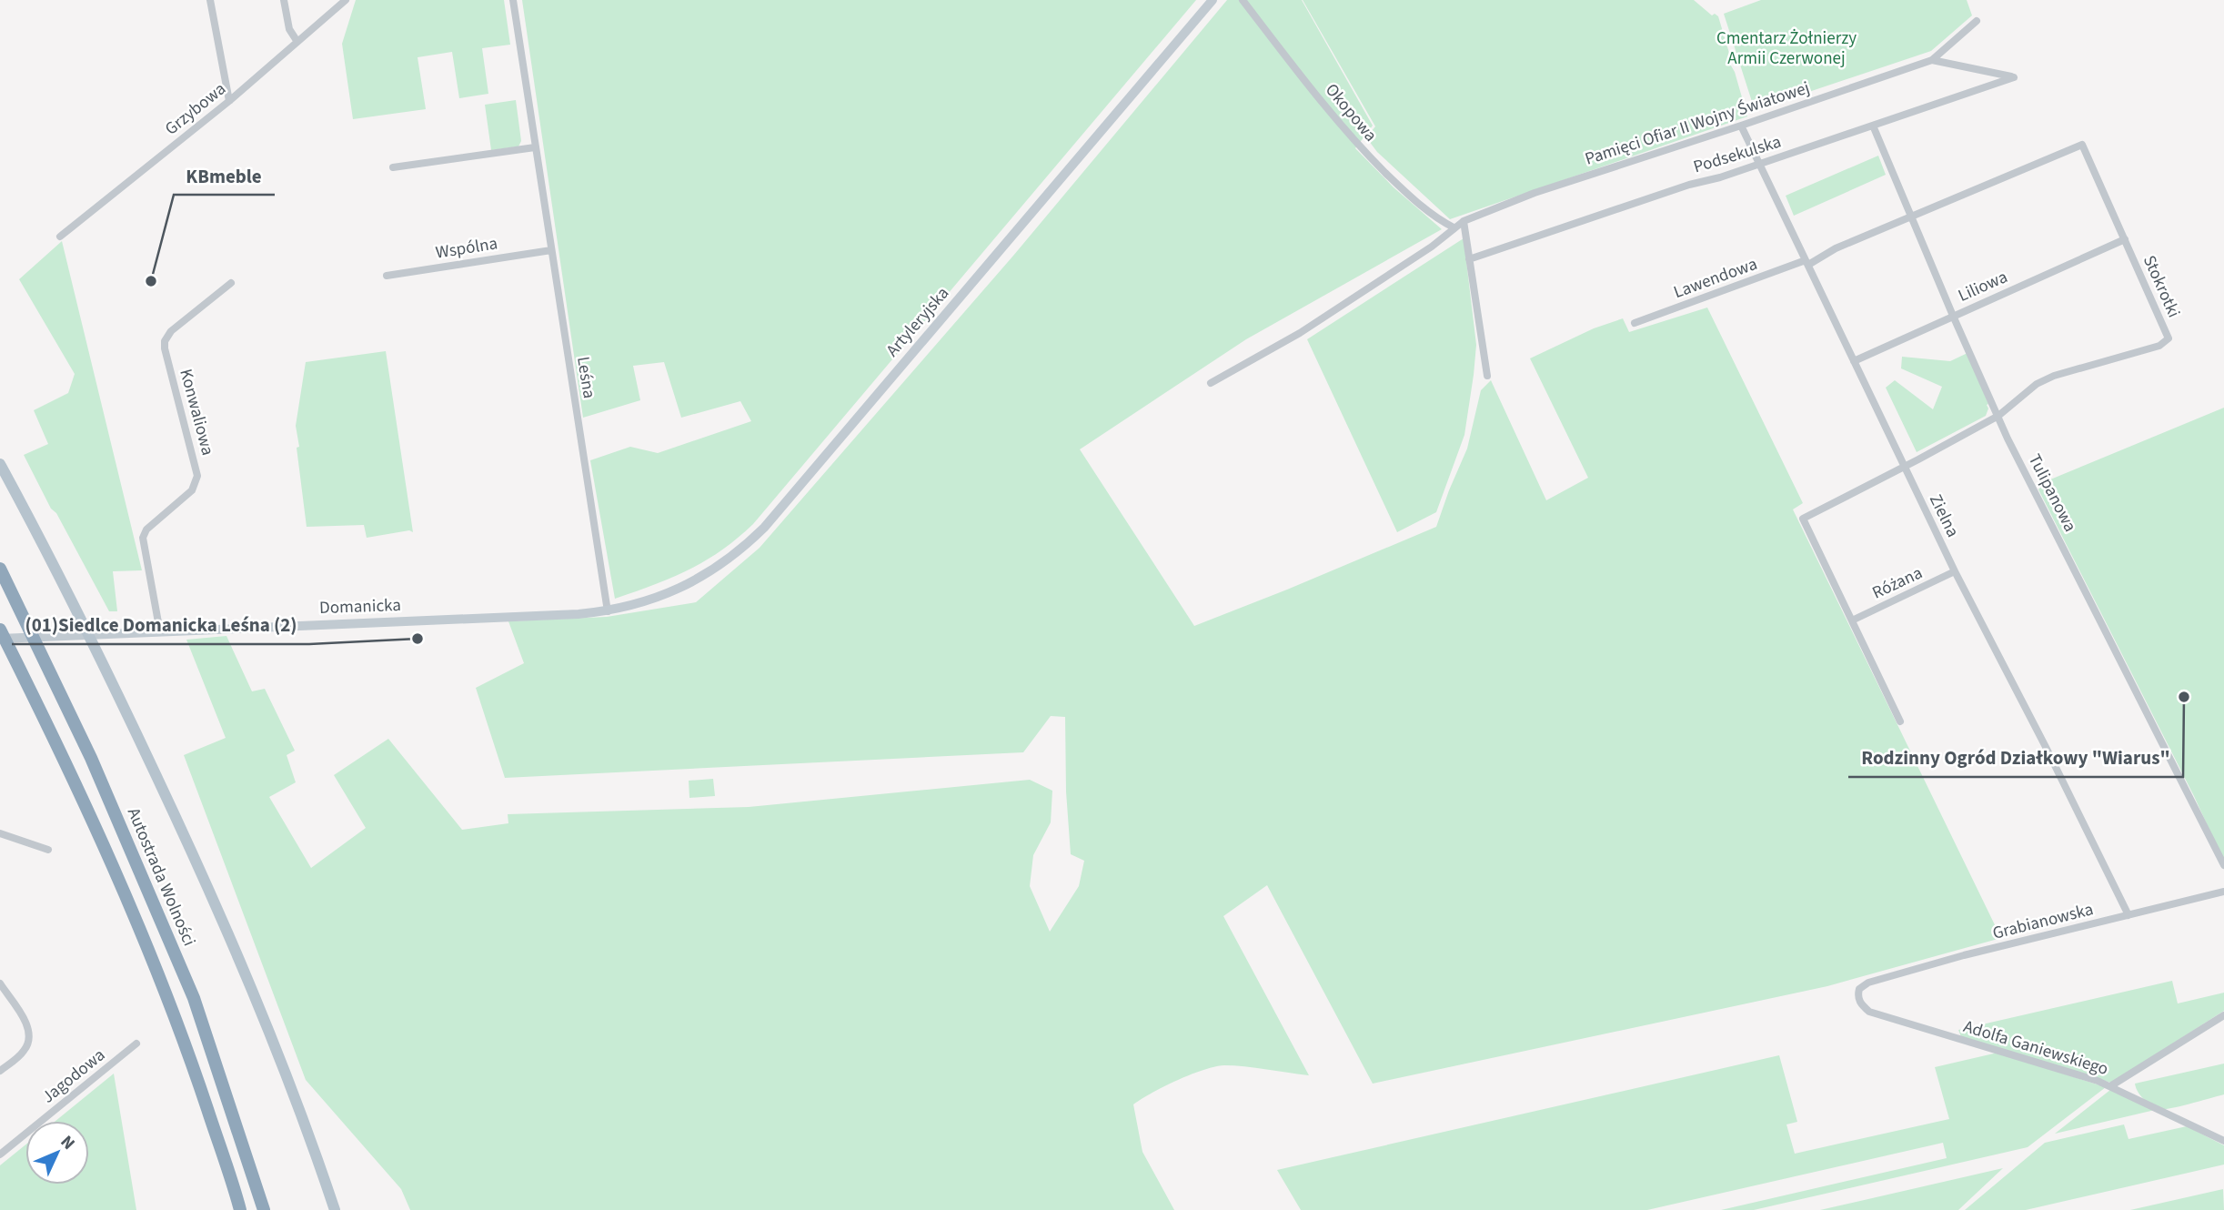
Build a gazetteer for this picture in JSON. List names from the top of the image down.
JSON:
{
  "streets": {
    "highway": ["Autostrada Wolności"],
    "street": [
      "Grzybowa",
      "Okopowa",
      "Pamięci Ofiar II Wojny Światowej",
      "Podsekulska",
      "Wspólna",
      "Lawendowa",
      "Liliowa",
      "Stokrotki",
      "Artyleryjska",
      "Leśna",
      "Konwaliowa",
      "Tulipanowa",
      "Zielna",
      "Różana",
      "Domanicka",
      "Grabianowska",
      "Adolfa Ganiewskiego",
      "Jagodowa"
    ]
  },
  "crossings": [
    ["Okopowa", "Pamięci Ofiar II Wojny Światowej"],
    ["Pamięci Ofiar II Wojny Światowej", "Podsekulska"],
    ["Pamięci Ofiar II Wojny Światowej", "Zielna"],
    ["Podsekulska", "Tulipanowa"],
    ["Podsekulska", "Zielna"],
    ["Wspólna", "Leśna"],
    ["Lawendowa", "Stokrotki"],
    ["Lawendowa", "Tulipanowa"],
    ["Lawendowa", "Zielna"],
    ["Liliowa", "Stokrotki"],
    ["Liliowa", "Tulipanowa"],
    ["Liliowa", "Zielna"],
    ["Stokrotki", "Tulipanowa"],
    ["Stokrotki", "Zielna"],
    ["Stokrotki", "Różana"],
    ["Artyleryjska", "Leśna"],
    ["Artyleryjska", "Domanicka"],
    ["Leśna", "Domanicka"],
    ["Konwaliowa", "Domanicka"],
    ["Zielna", "Różana"],
    ["Zielna", "Grabianowska"],
    ["Grabianowska", "Adolfa Ganiewskiego"]
  ],
  "parks": ["Cmentarz Żołnierzy Armii Czerwonej"],
  "places": ["KBmeble", "(01)Siedlce Domanicka Leśna (2)", "Rodzinny Ogród Działkowy \"Wiarus\""],
  "north": "top right"
}
